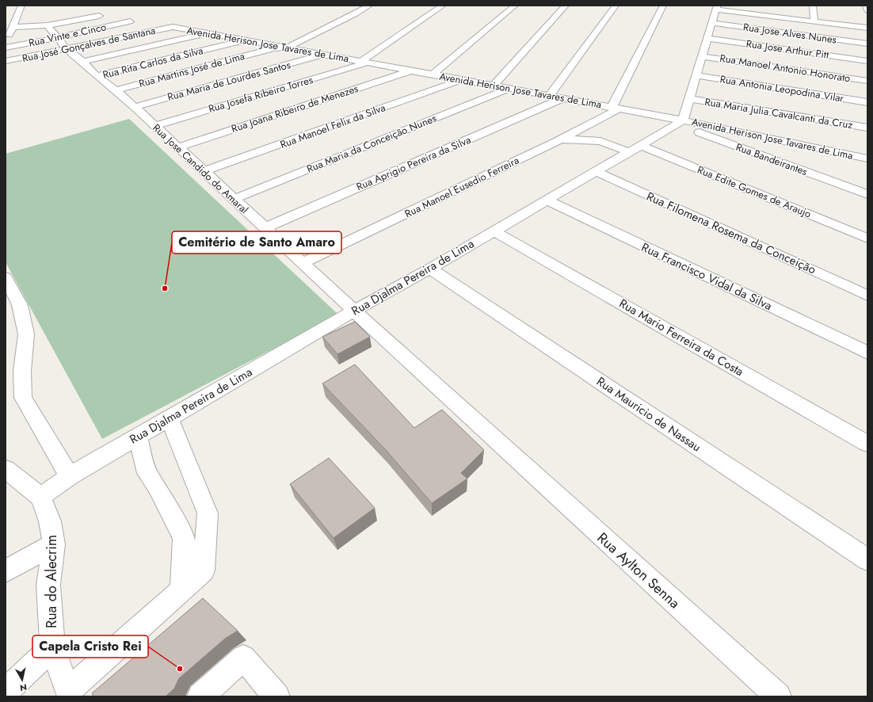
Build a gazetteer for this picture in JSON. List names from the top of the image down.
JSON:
{
  "streets": {
    "street": [
      "Rua Jose Alves Nunes",
      "Rua Vinte e Cinco",
      "Rua José Gonçalves de Santana",
      "Avenida Herison Jose Tavares de Lima",
      "Rua Jose Arthur Pitt",
      "Rua Rita Carlos da Silva",
      "Rua Manoel Antonio Honorato",
      "Rua Martins José de Lima",
      "Rua Maria de Lourdes Santos",
      "Rua Antonia Leopodina Vilar",
      "Rua Josefa Ribeiro Torres",
      "Rua Joana Ribeiro de Menezes",
      "Rua Maria Julia Cavalcanti da Cruz",
      "Rua Manoel Felix da Silva",
      "Rua Maria da Conceição Nunes",
      "Rua Bandeirantes",
      "Rua Aprigio Pereira da Silva",
      "Rua Jose Candido do Amaral",
      "Rua Manoel Eusedio Ferreira",
      "Rua Edite Gomes de Araujo",
      "Rua Filomena Rosema da Conceição",
      "Rua Francisco Vidal da Silva",
      "Rua Djalma Pereira de Lima",
      "Rua Mario Ferreira da Costa",
      "Rua Mauricio de Nassau",
      "Rua Aylton Senna",
      "Rua do Alecrim"
    ]
  },
  "crossings": [
    ["Rua Vinte e Cinco", "Rua Jose Candido do Amaral"],
    ["Rua José Gonçalves de Santana", "Avenida Herison Jose Tavares de Lima"],
    ["Rua José Gonçalves de Santana", "Rua Jose Candido do Amaral"],
    ["Avenida Herison Jose Tavares de Lima", "Rua Rita Carlos da Silva"],
    ["Avenida Herison Jose Tavares de Lima", "Rua Martins José de Lima"],
    ["Avenida Herison Jose Tavares de Lima", "Rua Maria de Lourdes Santos"],
    ["Avenida Herison Jose Tavares de Lima", "Rua Josefa Ribeiro Torres"],
    ["Avenida Herison Jose Tavares de Lima", "Rua Joana Ribeiro de Menezes"],
    ["Avenida Herison Jose Tavares de Lima", "Rua Manoel Felix da Silva"],
    ["Avenida Herison Jose Tavares de Lima", "Rua Maria da Conceição Nunes"],
    ["Avenida Herison Jose Tavares de Lima", "Rua Bandeirantes"],
    ["Avenida Herison Jose Tavares de Lima", "Rua Aprigio Pereira da Silva"],
    ["Avenida Herison Jose Tavares de Lima", "Rua Manoel Eusedio Ferreira"],
    ["Avenida Herison Jose Tavares de Lima", "Rua Djalma Pereira de Lima"],
    ["Rua Rita Carlos da Silva", "Rua Jose Candido do Amaral"],
    ["Rua Martins José de Lima", "Rua Jose Candido do Amaral"],
    ["Rua Maria de Lourdes Santos", "Rua Jose Candido do Amaral"],
    ["Rua Josefa Ribeiro Torres", "Rua Jose Candido do Amaral"],
    ["Rua Joana Ribeiro de Menezes", "Rua Jose Candido do Amaral"],
    ["Rua Manoel Felix da Silva", "Rua Jose Candido do Amaral"],
    ["Rua Maria da Conceição Nunes", "Rua Jose Candido do Amaral"],
    ["Rua Bandeirantes", "Rua Djalma Pereira de Lima"],
    ["Rua Aprigio Pereira da Silva", "Rua Jose Candido do Amaral"],
    ["Rua Jose Candido do Amaral", "Rua Manoel Eusedio Ferreira"],
    ["Rua Jose Candido do Amaral", "Rua Djalma Pereira de Lima"],
    ["Rua Jose Candido do Amaral", "Rua Aylton Senna"],
    ["Rua Edite Gomes de Araujo", "Rua Djalma Pereira de Lima"],
    ["Rua Filomena Rosema da Conceição", "Rua Djalma Pereira de Lima"],
    ["Rua Francisco Vidal da Silva", "Rua Djalma Pereira de Lima"],
    ["Rua Djalma Pereira de Lima", "Rua Mario Ferreira da Costa"],
    ["Rua Djalma Pereira de Lima", "Rua Mauricio de Nassau"],
    ["Rua Djalma Pereira de Lima", "Rua Aylton Senna"],
    ["Rua Djalma Pereira de Lima", "Rua do Alecrim"]
  ],
  "places": ["Cemitério de Santo Amaro", "Capela Cristo Rei"],
  "north": "bottom"
}
